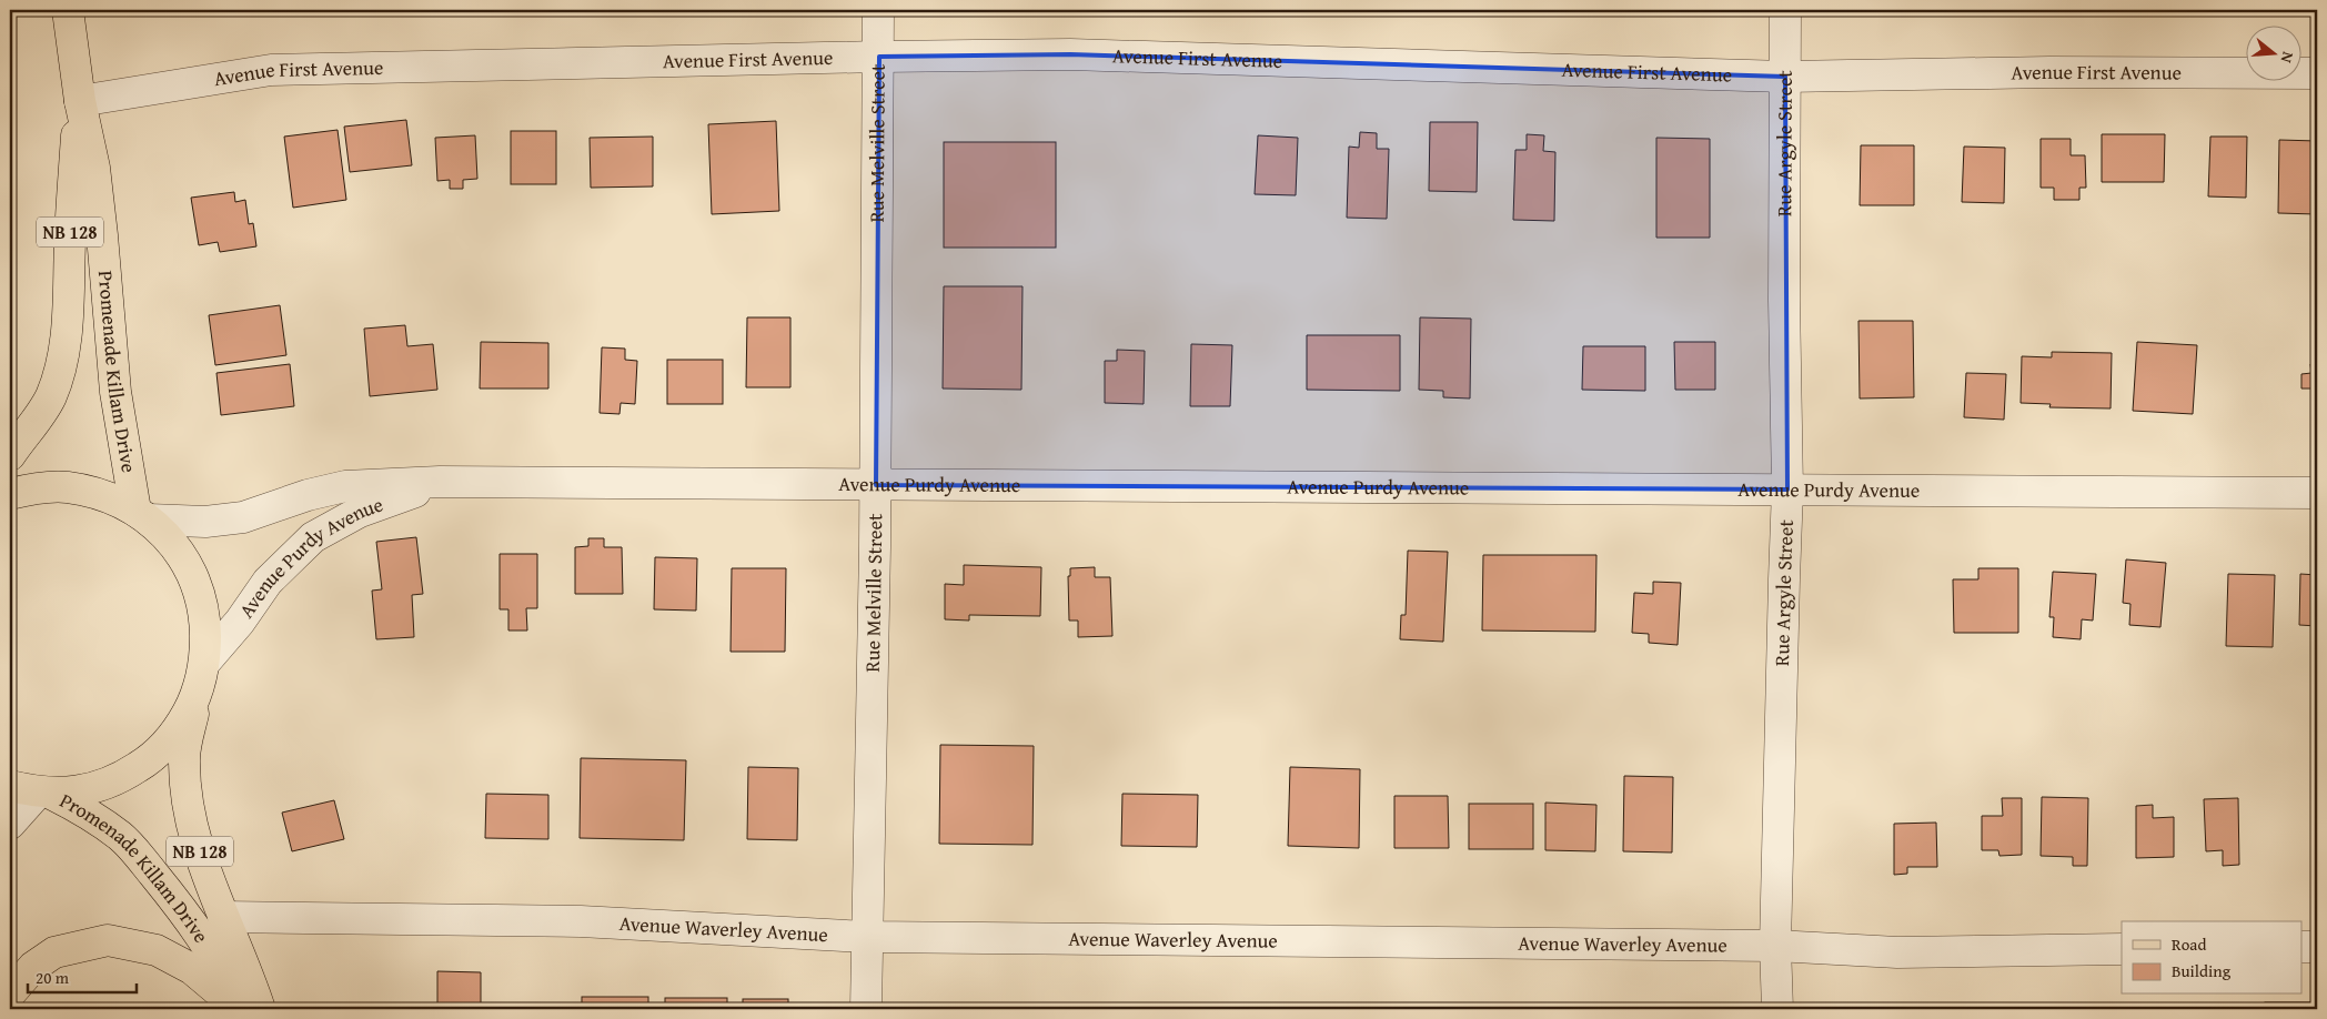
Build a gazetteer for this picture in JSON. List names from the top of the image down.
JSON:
{
  "streets": {
    "main road": ["NB 128", "Promenade Killam Drive"],
    "street": [
      "Avenue First Avenue",
      "Rue Melville Street",
      "Rue Argyle Street",
      "Avenue Purdy Avenue",
      "Avenue Waverley Avenue"
    ]
  },
  "crossings": [
    ["Avenue First Avenue", "Rue Melville Street"],
    ["Avenue First Avenue", "Rue Argyle Street"],
    ["Avenue First Avenue", "Promenade Killam Drive"],
    ["Rue Melville Street", "Avenue Purdy Avenue"],
    ["Rue Melville Street", "Avenue Waverley Avenue"],
    ["Rue Argyle Street", "Avenue Purdy Avenue"],
    ["Rue Argyle Street", "Avenue Waverley Avenue"],
    ["Promenade Killam Drive", "Avenue Purdy Avenue"],
    ["Promenade Killam Drive", "Avenue Waverley Avenue"]
  ],
  "legend": ["Road", "Building"],
  "scale_bar": "20 m",
  "north": "right"
}
